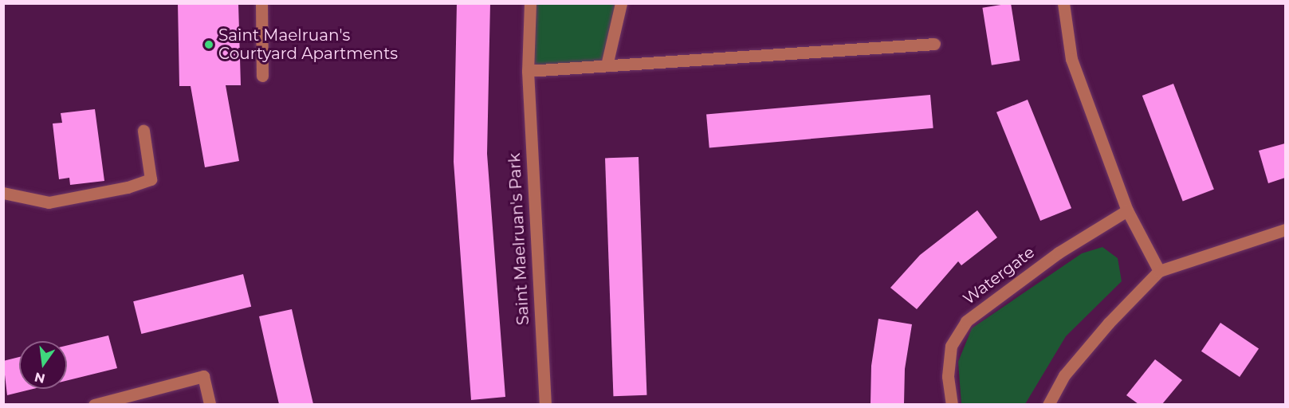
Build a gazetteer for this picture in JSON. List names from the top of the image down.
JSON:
{
  "streets": {
    "street": ["Saint Maelruan's Park", "Watergate"]
  },
  "places": ["Saint Maelruan's Courtyard Apartments"],
  "north": "bottom"
}
